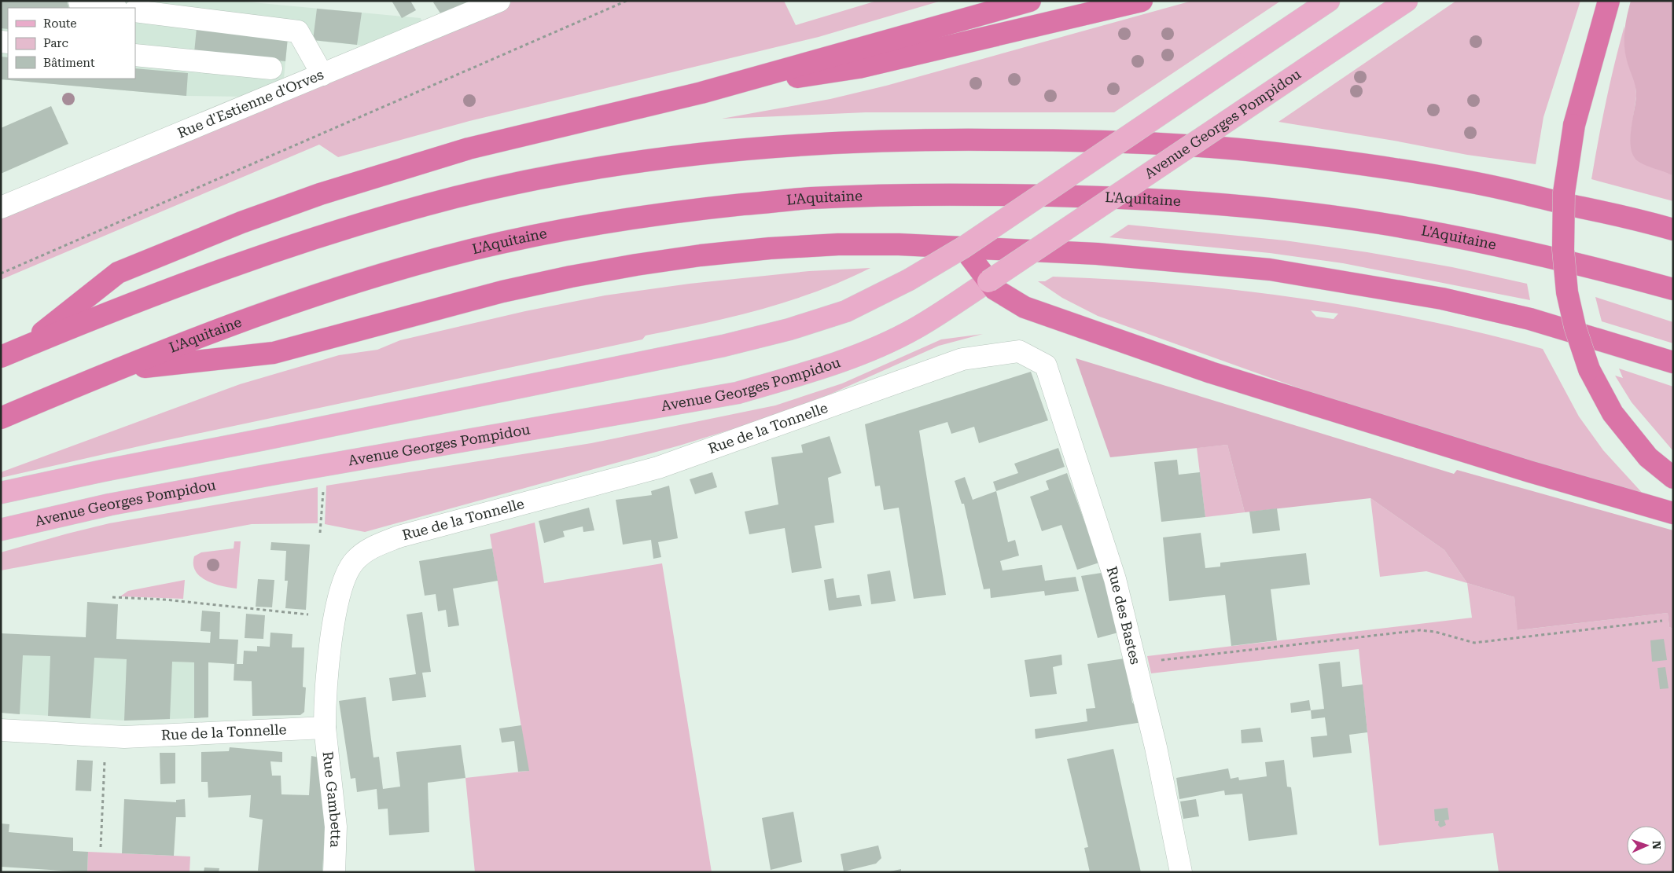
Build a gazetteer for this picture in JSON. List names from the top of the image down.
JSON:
{
  "streets": {
    "highway": ["L'Aquitaine"],
    "main road": ["Avenue Georges Pompidou"],
    "street": [
      "Rue d'Estienne d'Orves",
      "Rue de la Tonnelle",
      "Rue des Bastes",
      "Rue Gambetta"
    ]
  },
  "crossings": [
    ["Rue de la Tonnelle", "Rue des Bastes"],
    ["Rue de la Tonnelle", "Rue Gambetta"]
  ],
  "legend": ["Route", "Parc", "Bâtiment"],
  "north": "right"
}
